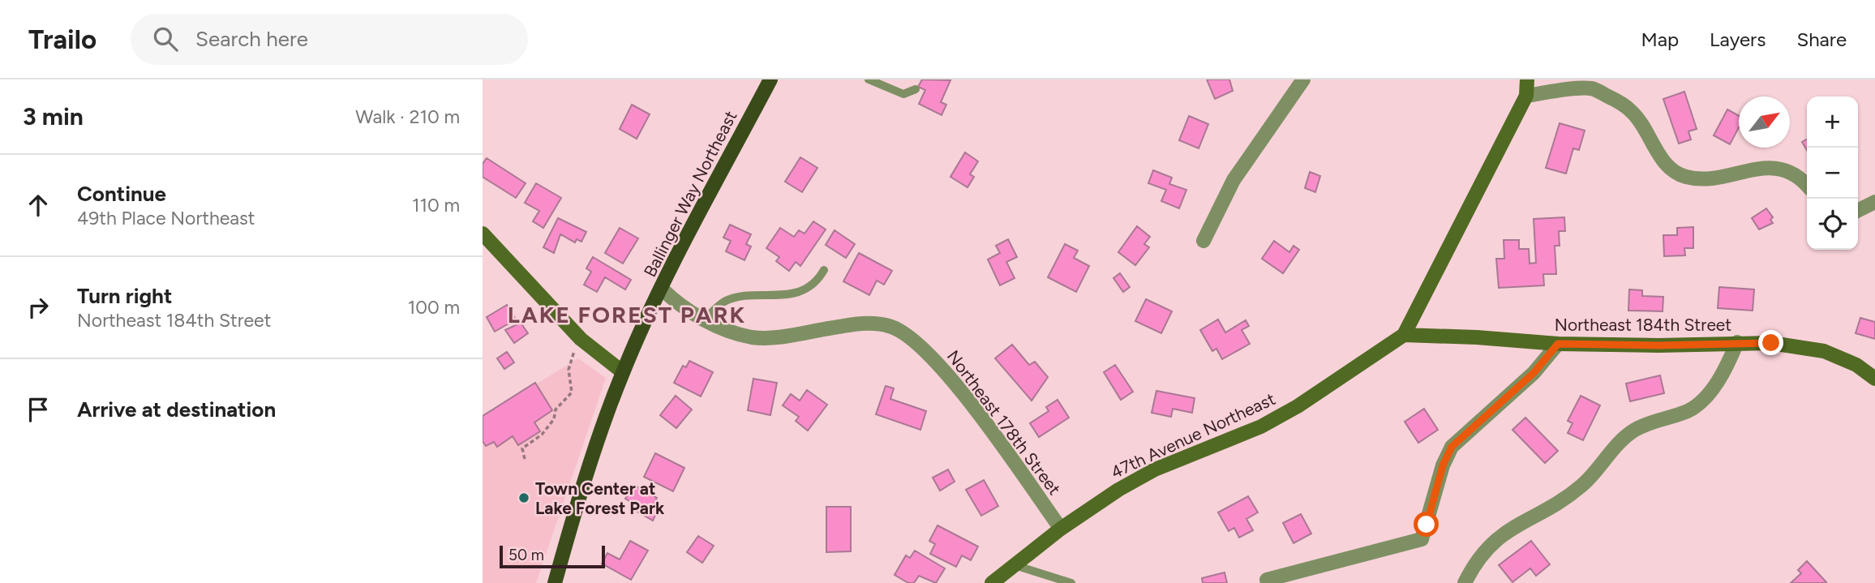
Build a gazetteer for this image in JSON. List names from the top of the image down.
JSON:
{
  "streets": {
    "main road": ["Ballinger Way Northeast"],
    "street": ["Northeast 184th Street", "Northeast 178th Street", "47th Avenue Northeast"]
  },
  "crossings": [
    ["Ballinger Way Northeast", "Northeast 178th Street"],
    ["Northeast 184th Street", "47th Avenue Northeast"],
    ["Northeast 178th Street", "47th Avenue Northeast"]
  ],
  "districts": ["LAKE FOREST PARK"],
  "places": ["Town Center at Lake Forest Park"],
  "scale_bar": "50 m",
  "north": "top right",
  "page": {
    "header": "Trailo",
    "search": "Search here",
    "nav": ["Map", "Layers", "Share"],
    "heading": ["3 min", "Walk · 210 m"],
    "map_buttons": ["+", "−"],
    "list": [
      ["Continue", "49th Place Northeast", "110 m"],
      ["Turn right", "Northeast 184th Street", "100 m"],
      "Arrive at destination"
    ],
    "scale": "50 m"
  }
}
